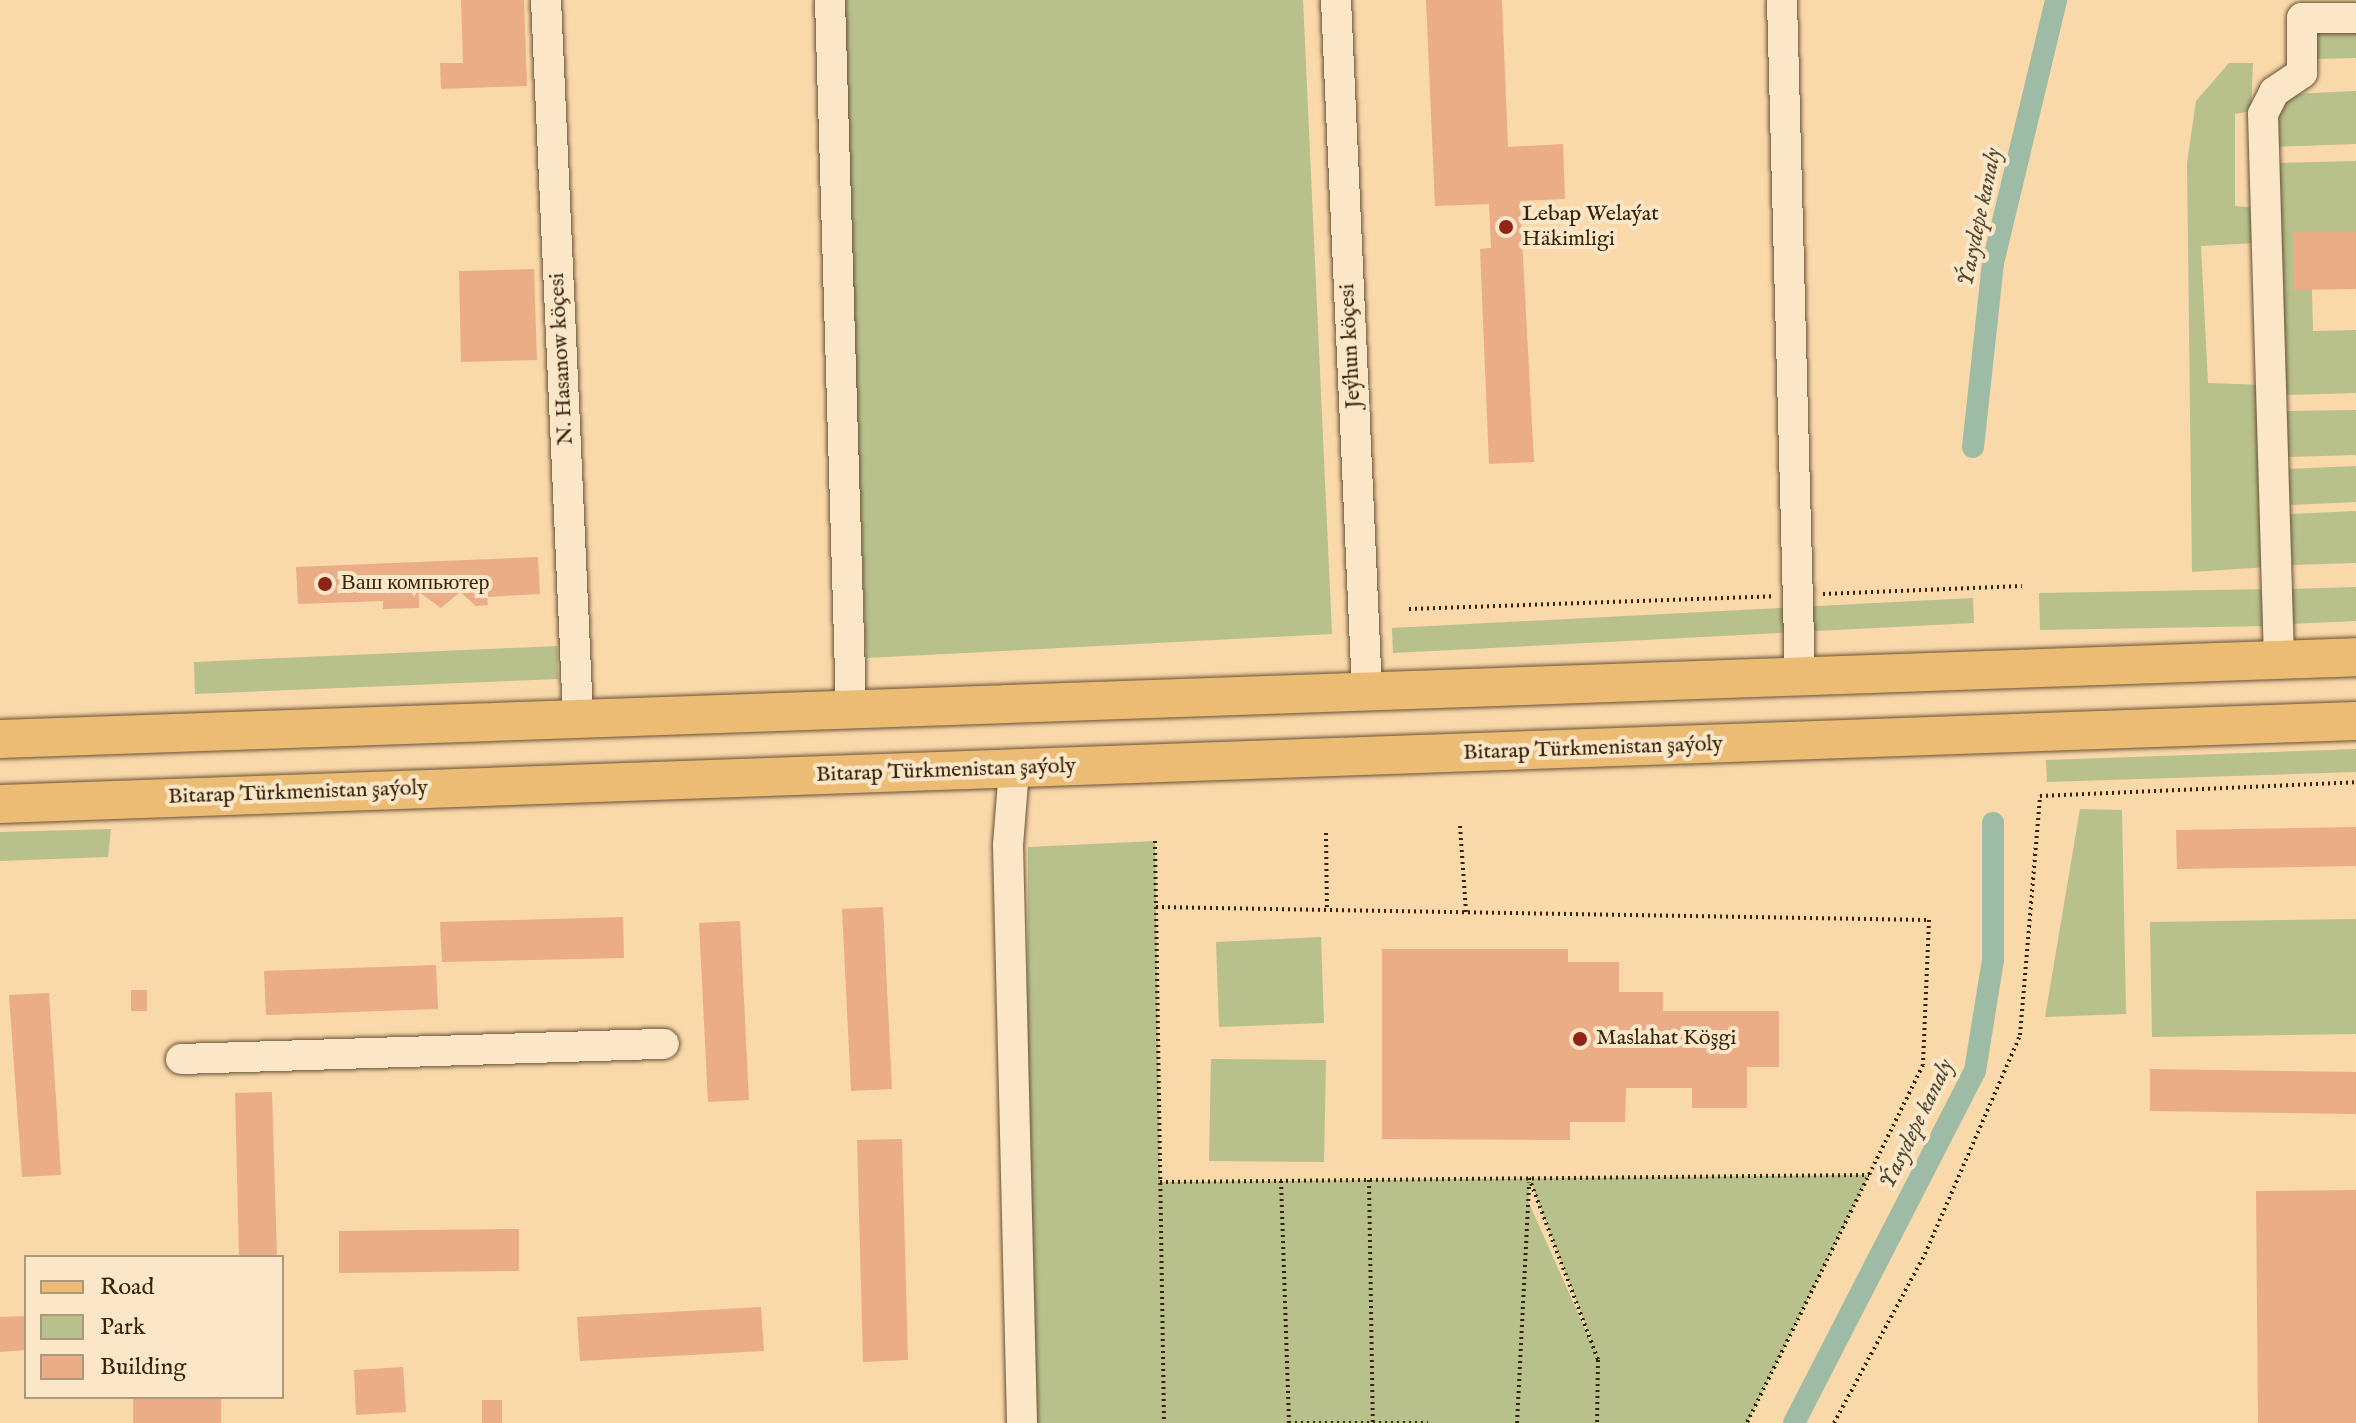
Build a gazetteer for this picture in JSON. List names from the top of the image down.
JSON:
{
  "streets": {
    "main road": ["Bitarap Türkmenistan şaýoly"],
    "street": ["Jeýhun köçesi", "N. Hasanow köçesi"]
  },
  "water": ["Ýasydepe kanaly"],
  "places": ["Lebap Welaýat Häkimligi", "Ваш компьютер", "Maslahat Köşgi"],
  "legend": ["Road", "Park", "Building"]
}
